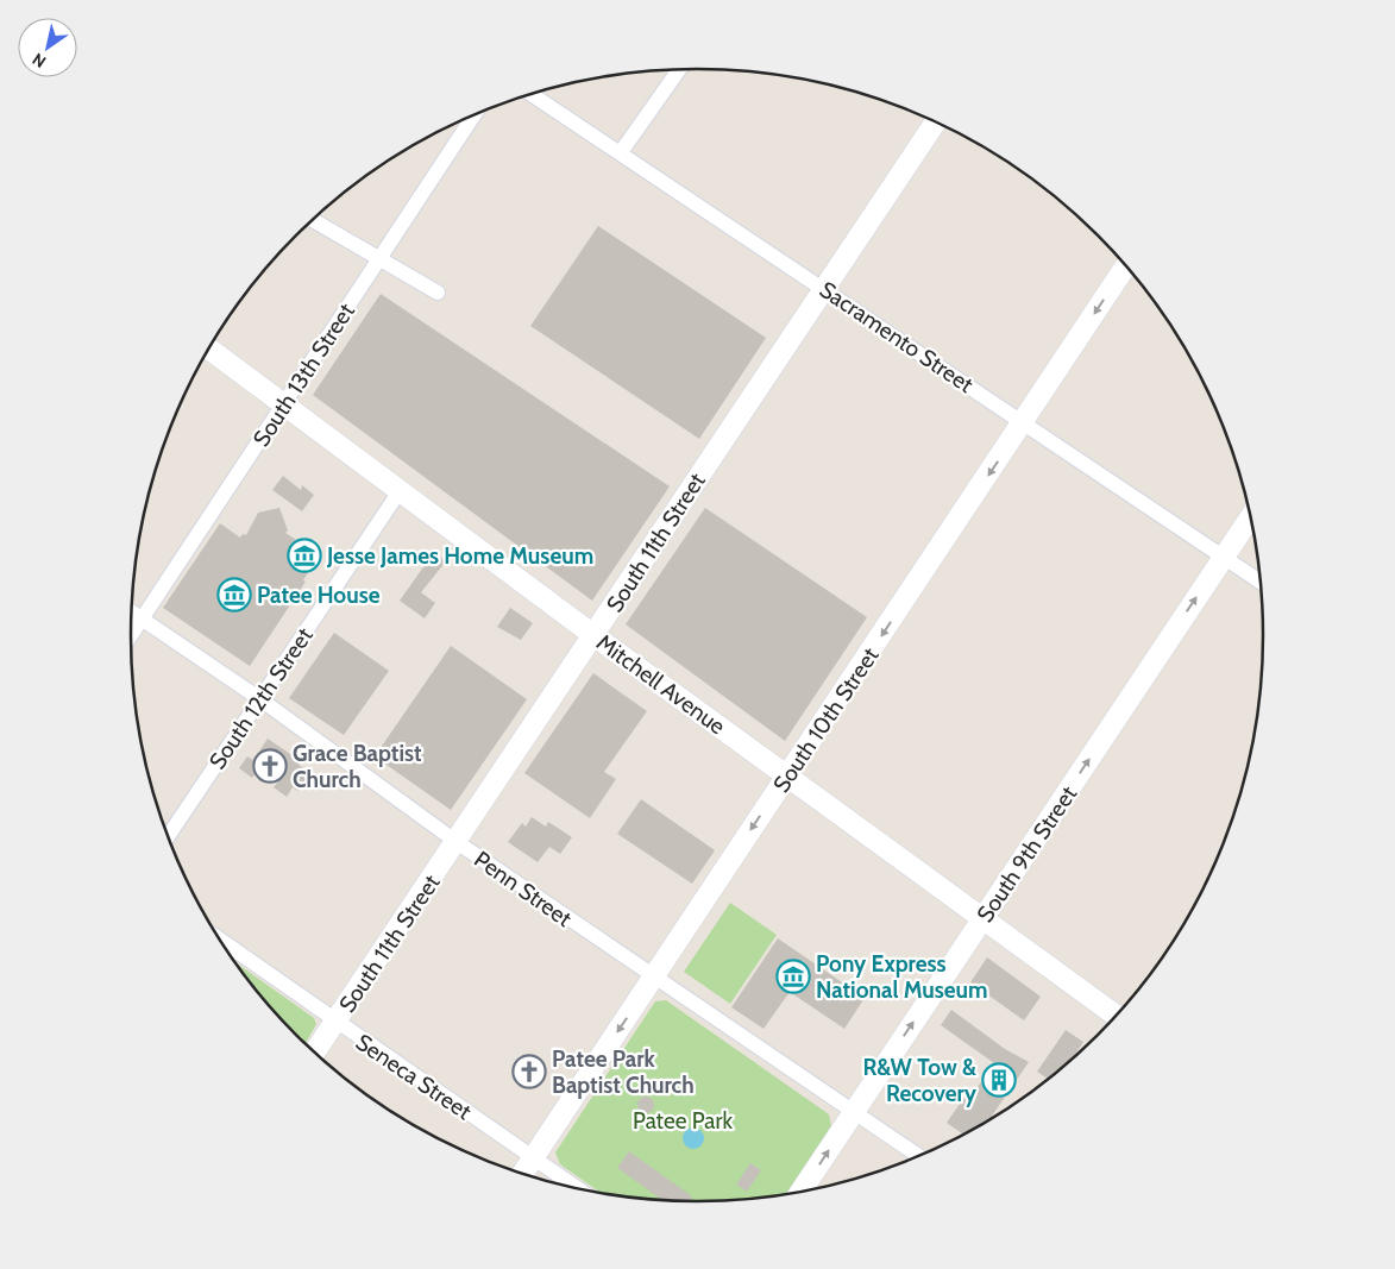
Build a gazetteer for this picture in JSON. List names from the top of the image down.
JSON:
{
  "streets": {
    "main road": [
      "South 11th Street",
      "Mitchell Avenue",
      "South 10th Street",
      "South 9th Street"
    ],
    "street": [
      "Sacramento Street",
      "South 13th Street",
      "South 12th Street",
      "Penn Street",
      "Seneca Street"
    ]
  },
  "crossings": [
    ["Sacramento Street", "South 11th Street"],
    ["Sacramento Street", "South 10th Street"],
    ["Sacramento Street", "South 9th Street"],
    ["South 13th Street", "Mitchell Avenue"],
    ["South 13th Street", "Penn Street"],
    ["South 11th Street", "Mitchell Avenue"],
    ["South 11th Street", "Penn Street"],
    ["South 11th Street", "Seneca Street"],
    ["Mitchell Avenue", "South 12th Street"],
    ["Mitchell Avenue", "South 10th Street"],
    ["Mitchell Avenue", "South 9th Street"],
    ["South 12th Street", "Penn Street"],
    ["South 10th Street", "Penn Street"],
    ["South 10th Street", "Seneca Street"],
    ["South 9th Street", "Penn Street"]
  ],
  "one_way": ["South 10th Street", "South 9th Street"],
  "parks": ["Patee Park"],
  "places": {
    "museum": ["Jesse James Home Museum", "Patee House", "Pony Express National Museum"],
    "church": ["Grace Baptist Church", "Patee Park Baptist Church"],
    "building": ["R&W Tow & Recovery"]
  },
  "north": "bottom left"
}
